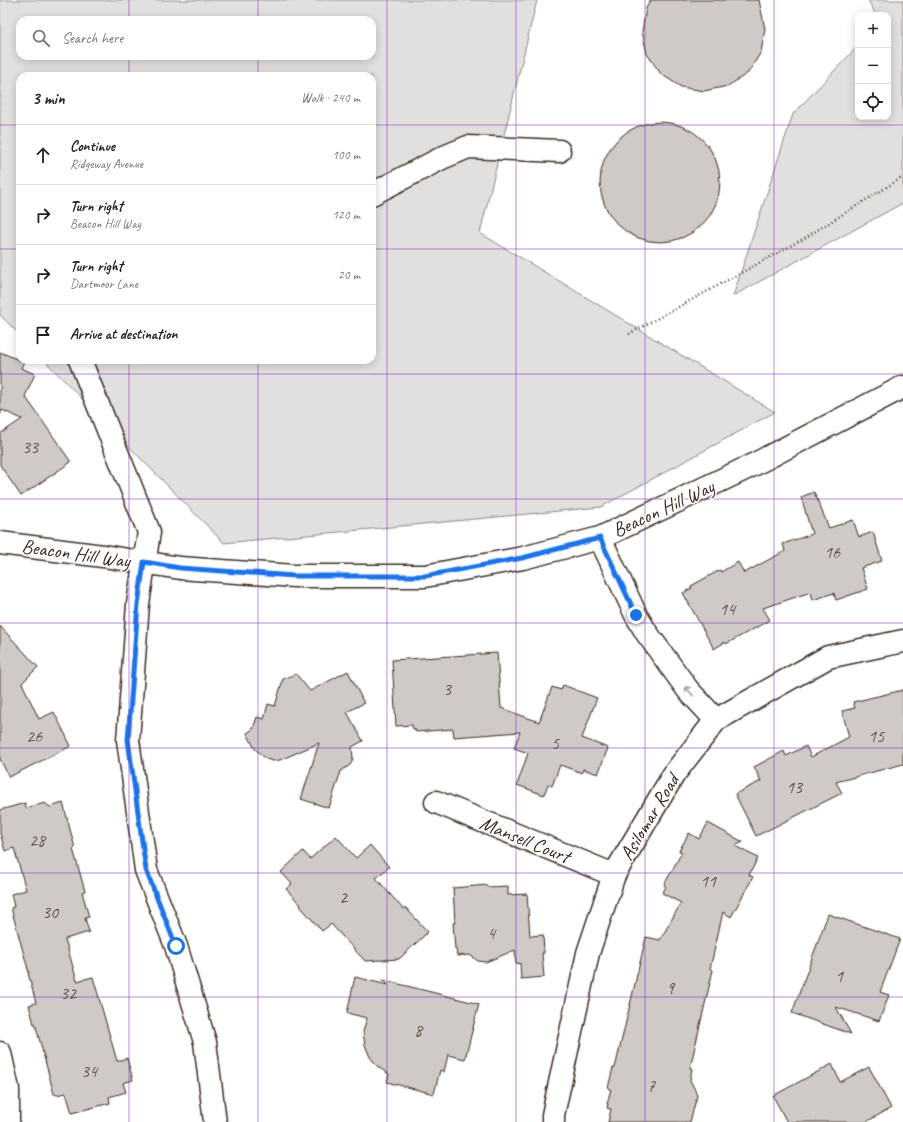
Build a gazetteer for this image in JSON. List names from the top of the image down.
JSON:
{
  "streets": {
    "street": ["Beacon Hill Way", "Asilomar Road", "Mansell Court"]
  },
  "crossings": [
    ["Asilomar Road", "Mansell Court"]
  ],
  "house_numbers": [
    "33",
    "16",
    "14",
    "3",
    "26",
    "15",
    "5",
    "13",
    "28",
    "11",
    "2",
    "30",
    "4",
    "1",
    "9",
    "32",
    "8",
    "34",
    "7"
  ],
  "page": {
    "map_buttons": ["+", "−"],
    "search": "Search here",
    "heading": ["3 min", "Walk · 240 m"],
    "list": [
      ["Continue", "Ridgeway Avenue", "100 m"],
      ["Turn right", "Beacon Hill Way", "120 m"],
      ["Turn right", "Dartmoor Lane", "20 m"],
      "Arrive at destination"
    ]
  }
}
